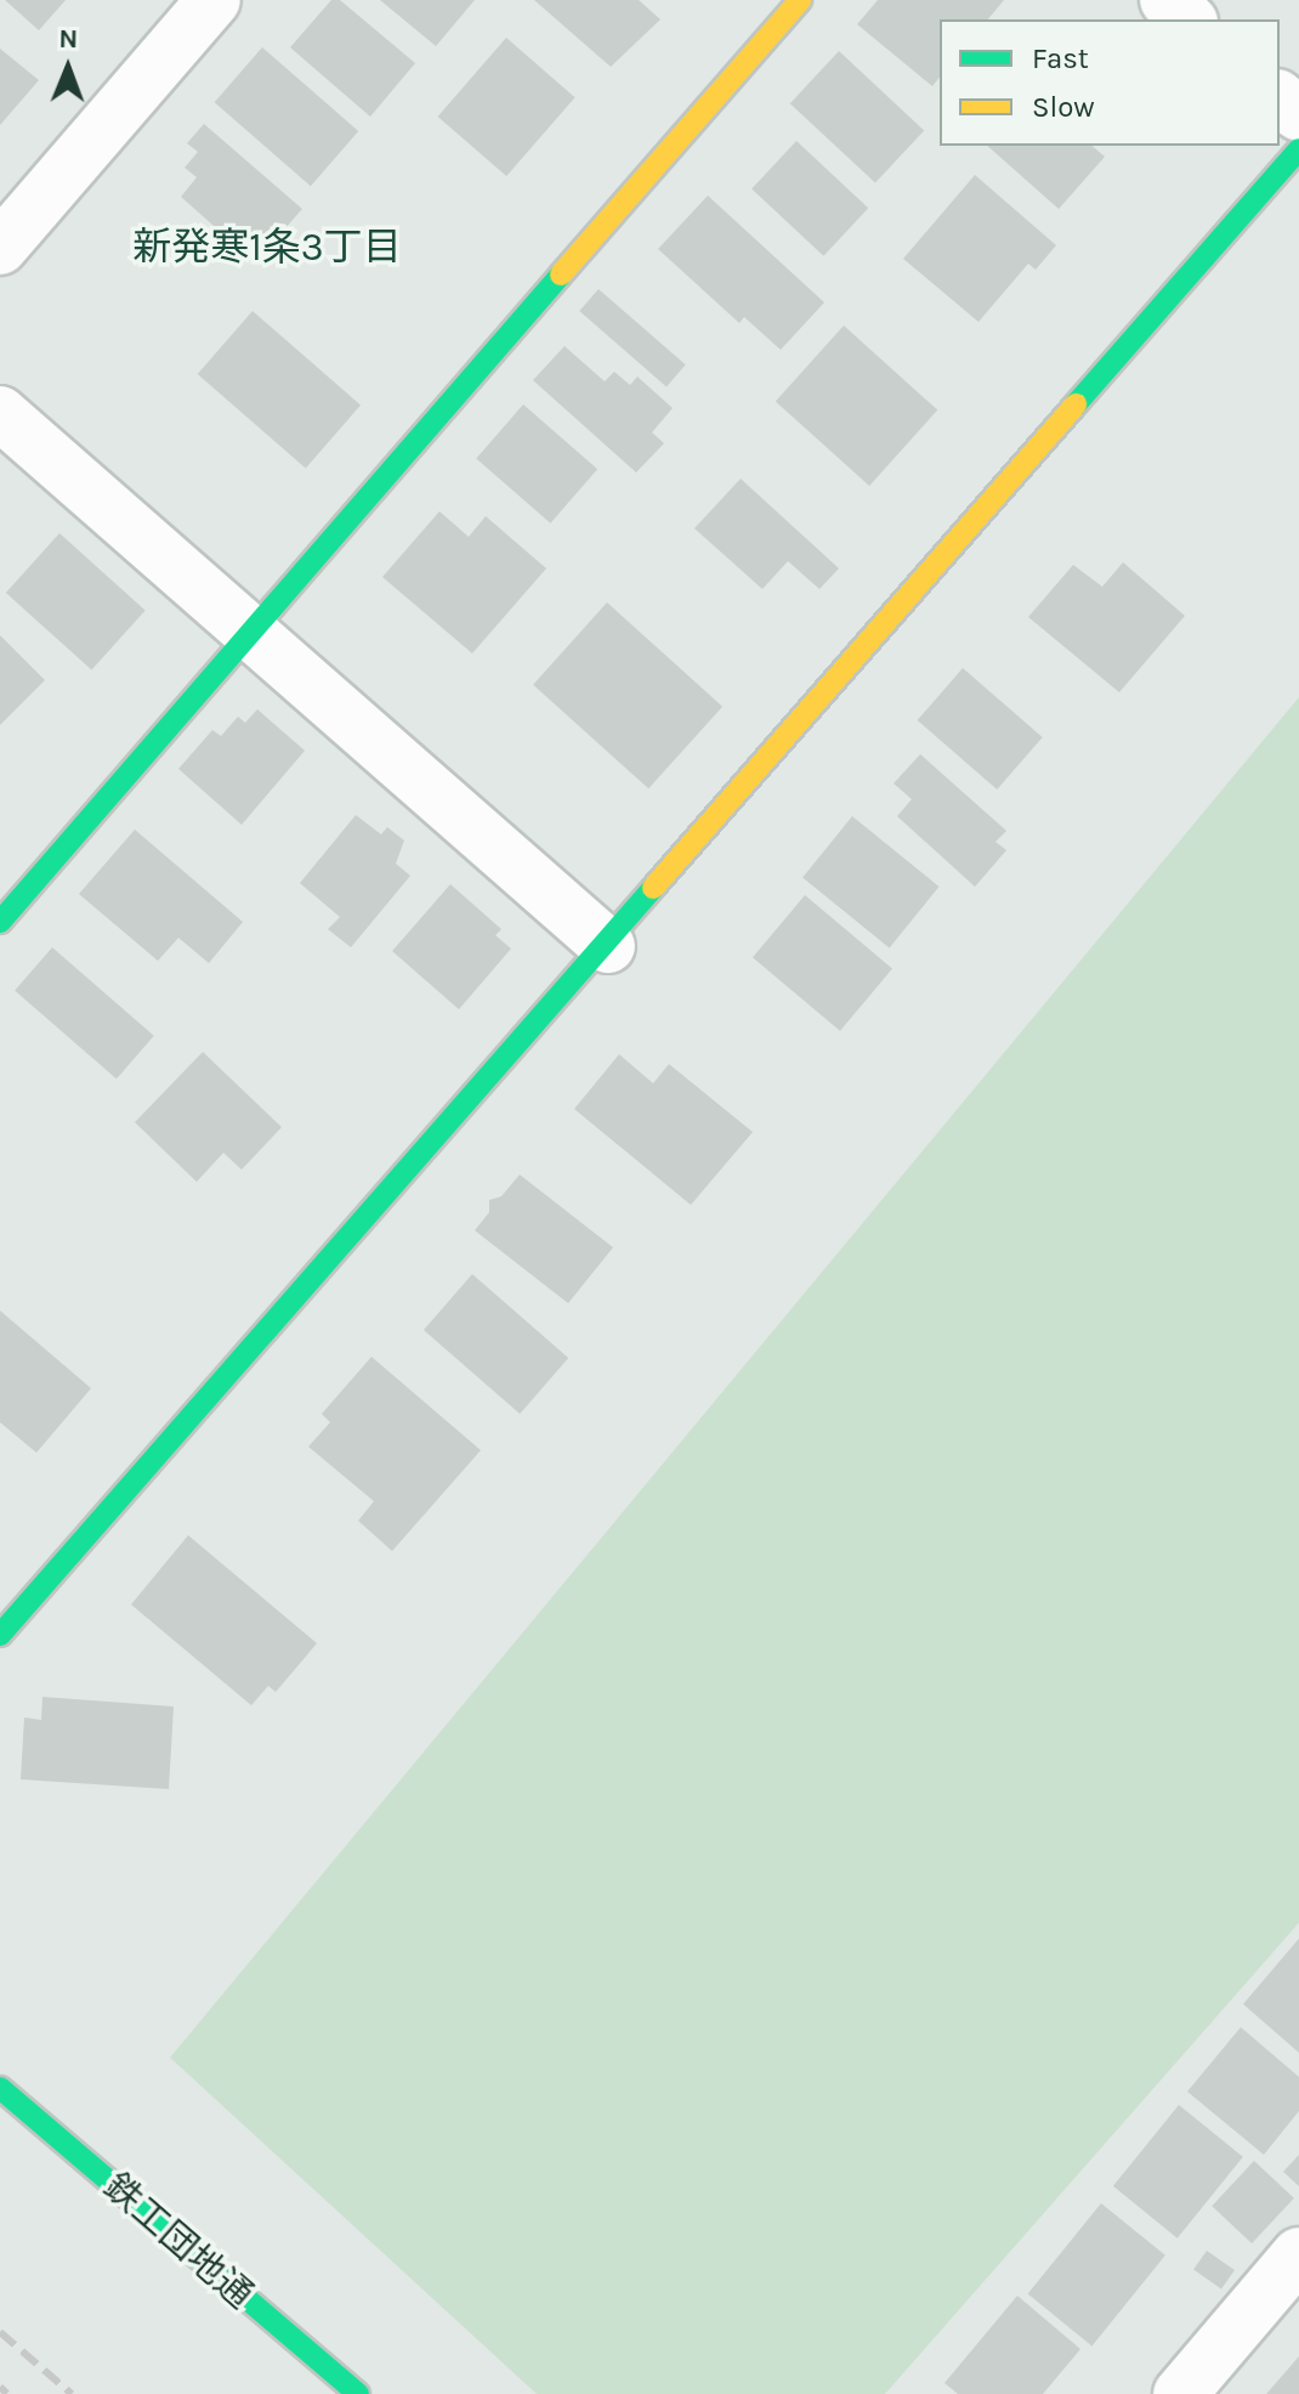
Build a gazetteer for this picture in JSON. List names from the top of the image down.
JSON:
{
  "streets": {
    "street": ["鉄工団地通"]
  },
  "districts": ["新発寒1条3丁目"],
  "legend": ["Fast", "Slow"],
  "north": "top"
}
